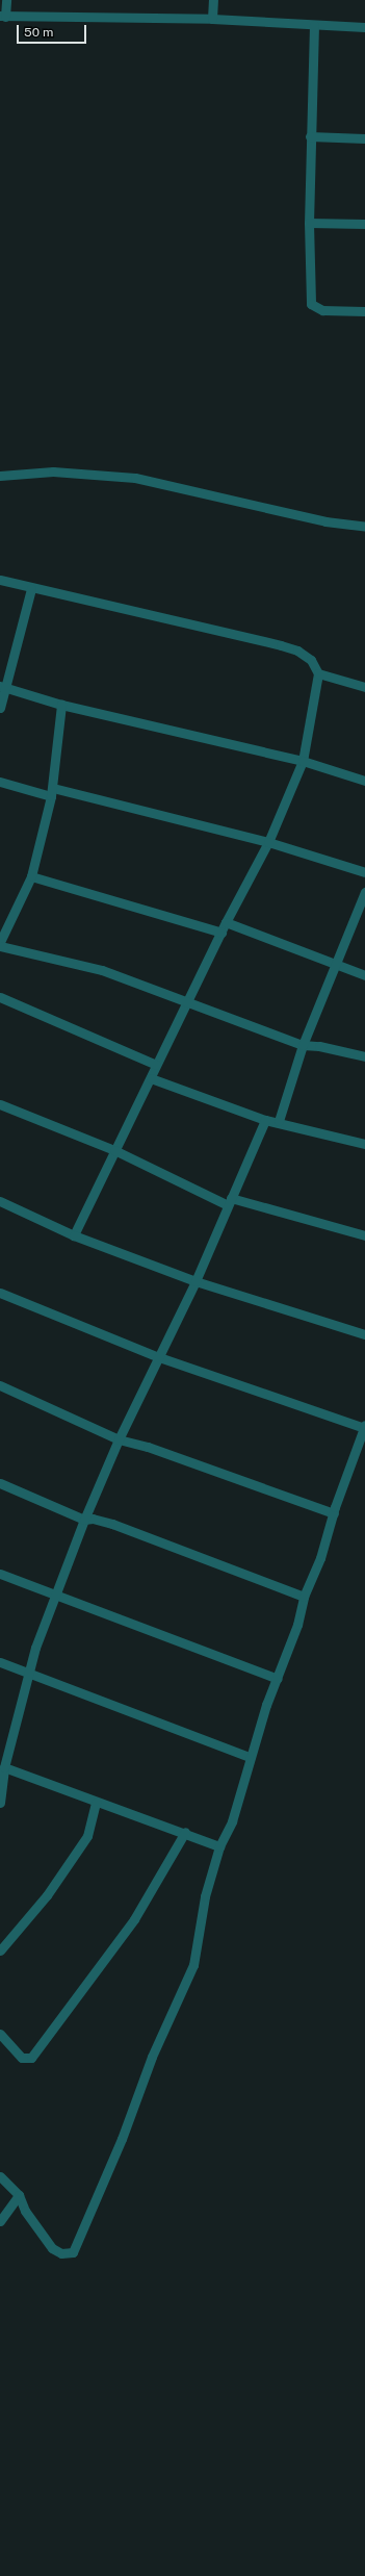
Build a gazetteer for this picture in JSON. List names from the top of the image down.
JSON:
{
  "scale_bar": "50 m"
}
